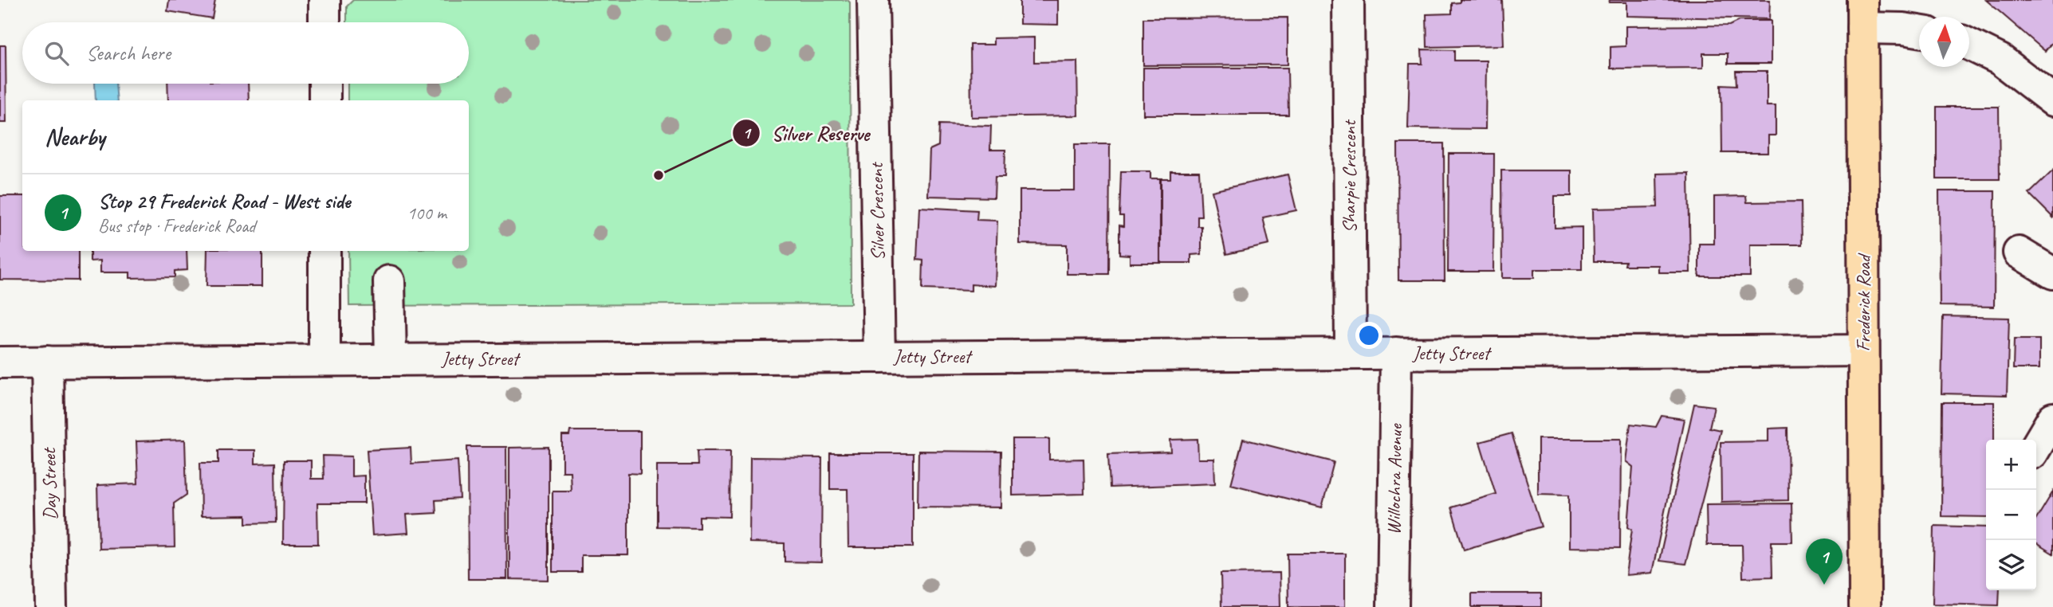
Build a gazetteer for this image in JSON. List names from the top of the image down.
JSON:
{
  "streets": {
    "main road": ["Frederick Road"],
    "street": [
      "Sharpie Crescent",
      "Silver Crescent",
      "Jetty Street",
      "Willochra Avenue",
      "Day Street"
    ]
  },
  "crossings": [
    ["Sharpie Crescent", "Jetty Street"],
    ["Silver Crescent", "Jetty Street"],
    ["Frederick Road", "Jetty Street"],
    ["Jetty Street", "Willochra Avenue"],
    ["Jetty Street", "Day Street"]
  ],
  "places": ["Silver Reserve"],
  "north": "top",
  "page": {
    "search": "Search here",
    "heading": "Nearby",
    "list": [
      {
        "mark": "1",
        "name": "Stop 29 Frederick Road - West side",
        "note": "Bus stop · Frederick Road",
        "value": "100 m"
      }
    ],
    "map_buttons": ["+", "−"],
    "pins": "1"
  }
}
